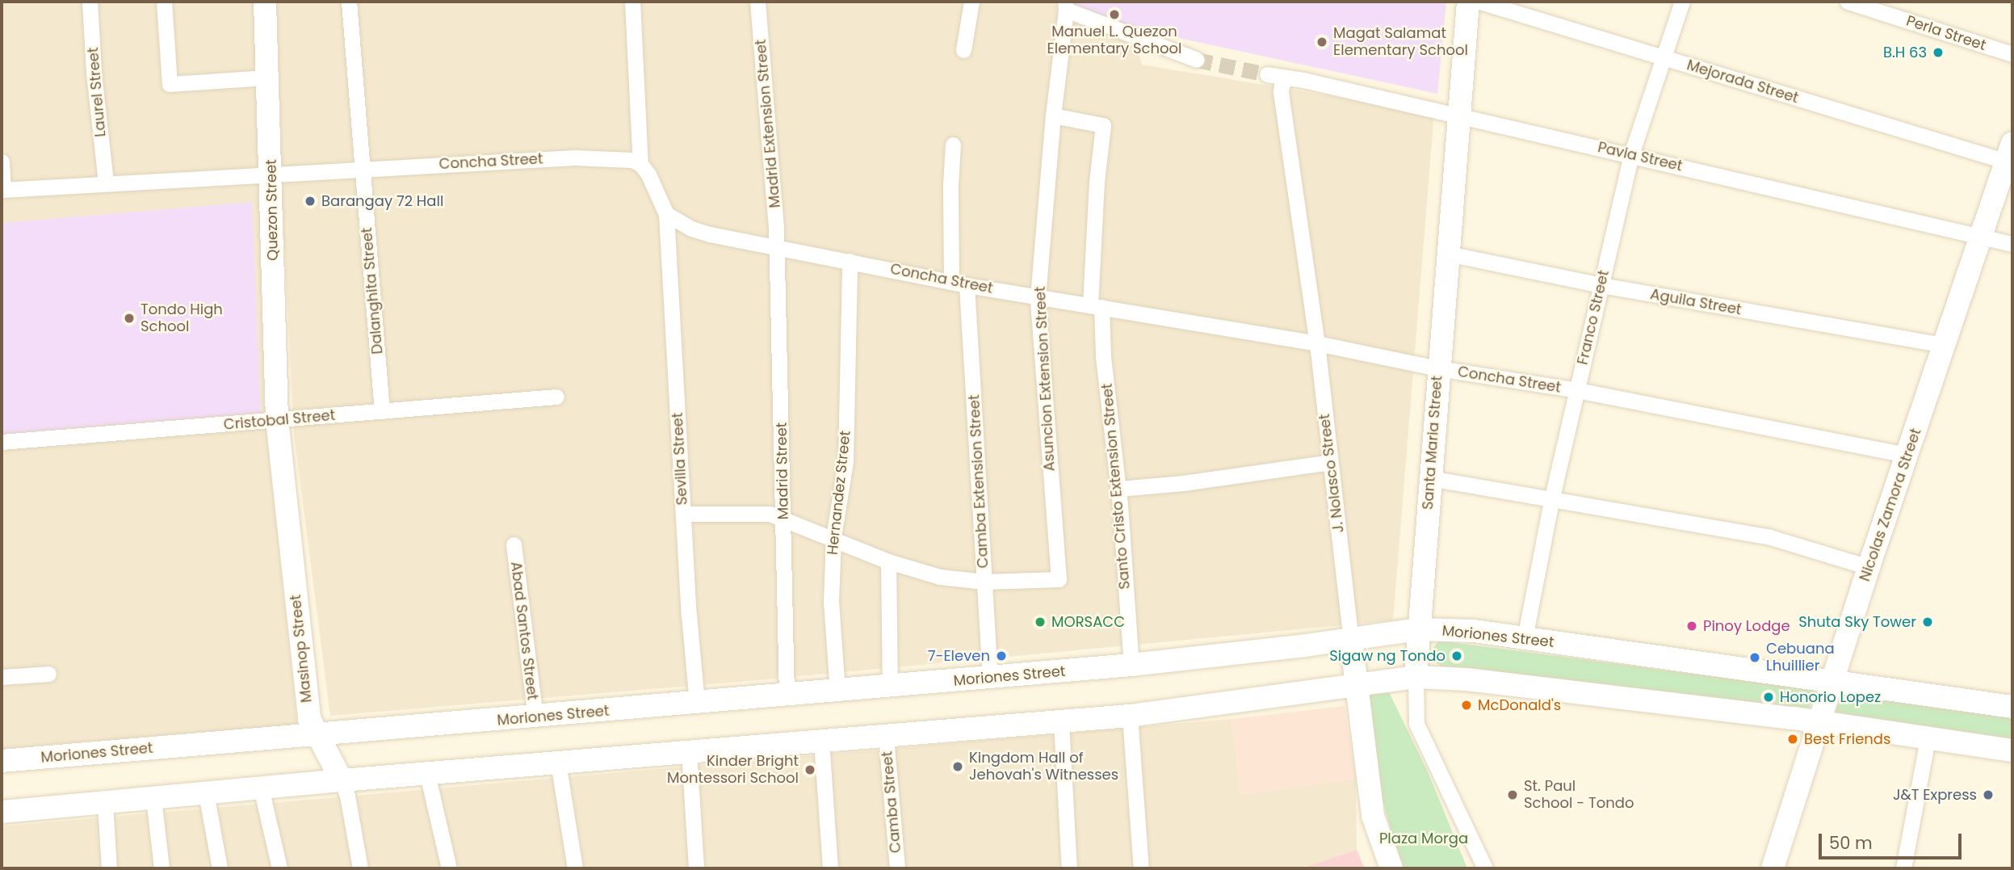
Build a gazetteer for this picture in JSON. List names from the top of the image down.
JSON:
{
  "streets": {
    "main road": [
      "Quezon Street",
      "Santa Maria Street",
      "J. Nolasco Street",
      "Nicolas Zamora Street",
      "Moriones Street",
      "Masinop Street"
    ],
    "street": [
      "Perla Street",
      "Mejorada Street",
      "Laurel Street",
      "Madrid Extension Street",
      "Pavia Street",
      "Concha Street",
      "Dalanghita Street",
      "Aguila Street",
      "Franco Street",
      "Asuncion Extension Street",
      "Cristobal Street",
      "Sevilla Street",
      "Madrid Street",
      "Camba Extension Street",
      "Santo Cristo Extension Street",
      "Hernandez Street",
      "Abad Santos Street",
      "Camba Street"
    ]
  },
  "crossings": [
    ["Mejorada Street", "Franco Street"],
    ["Mejorada Street", "Nicolas Zamora Street"],
    ["Laurel Street", "Concha Street"],
    ["Madrid Extension Street", "Concha Street"],
    ["Madrid Extension Street", "Madrid Street"],
    ["Pavia Street", "Franco Street"],
    ["Pavia Street", "Santa Maria Street"],
    ["Pavia Street", "J. Nolasco Street"],
    ["Pavia Street", "Nicolas Zamora Street"],
    ["Concha Street", "Quezon Street"],
    ["Concha Street", "Dalanghita Street"],
    ["Concha Street", "Franco Street"],
    ["Concha Street", "Asuncion Extension Street"],
    ["Concha Street", "Santa Maria Street"],
    ["Concha Street", "Sevilla Street"],
    ["Concha Street", "Madrid Street"],
    ["Concha Street", "J. Nolasco Street"],
    ["Concha Street", "Camba Extension Street"],
    ["Concha Street", "Santo Cristo Extension Street"],
    ["Concha Street", "Hernandez Street"],
    ["Concha Street", "Nicolas Zamora Street"],
    ["Quezon Street", "Cristobal Street"],
    ["Quezon Street", "Masinop Street"],
    ["Dalanghita Street", "Cristobal Street"],
    ["Aguila Street", "Franco Street"],
    ["Aguila Street", "Santa Maria Street"],
    ["Aguila Street", "Nicolas Zamora Street"],
    ["Franco Street", "Moriones Street"],
    ["Asuncion Extension Street", "Camba Extension Street"],
    ["Asuncion Extension Street", "Santo Cristo Extension Street"],
    ["Cristobal Street", "Masinop Street"],
    ["Santa Maria Street", "Moriones Street"],
    ["Sevilla Street", "Moriones Street"],
    ["Madrid Street", "Moriones Street"],
    ["J. Nolasco Street", "Moriones Street"],
    ["Camba Extension Street", "Moriones Street"],
    ["Santo Cristo Extension Street", "Moriones Street"],
    ["Hernandez Street", "Moriones Street"],
    ["Nicolas Zamora Street", "Moriones Street"],
    ["Abad Santos Street", "Moriones Street"],
    ["Moriones Street", "Masinop Street"]
  ],
  "parks": ["Plaza Morga"],
  "places": [
    "Manuel L. Quezon Elementary School",
    "Magat Salamat Elementary School",
    "B.H 63",
    "Barangay 72 Hall",
    "Tondo High School",
    "MORSACC",
    "Shuta Sky Tower",
    "Pinoy Lodge",
    "7-Eleven",
    "Sigaw ng Tondo",
    "Cebuana Lhuillier",
    "Honorio Lopez",
    "McDonald's",
    "Best Friends",
    "Kingdom Hall of Jehovah's Witnesses",
    "Kinder Bright Montessori School",
    "St. Paul School - Tondo",
    "J&T Express"
  ],
  "scale_bar": "50 m"
}
